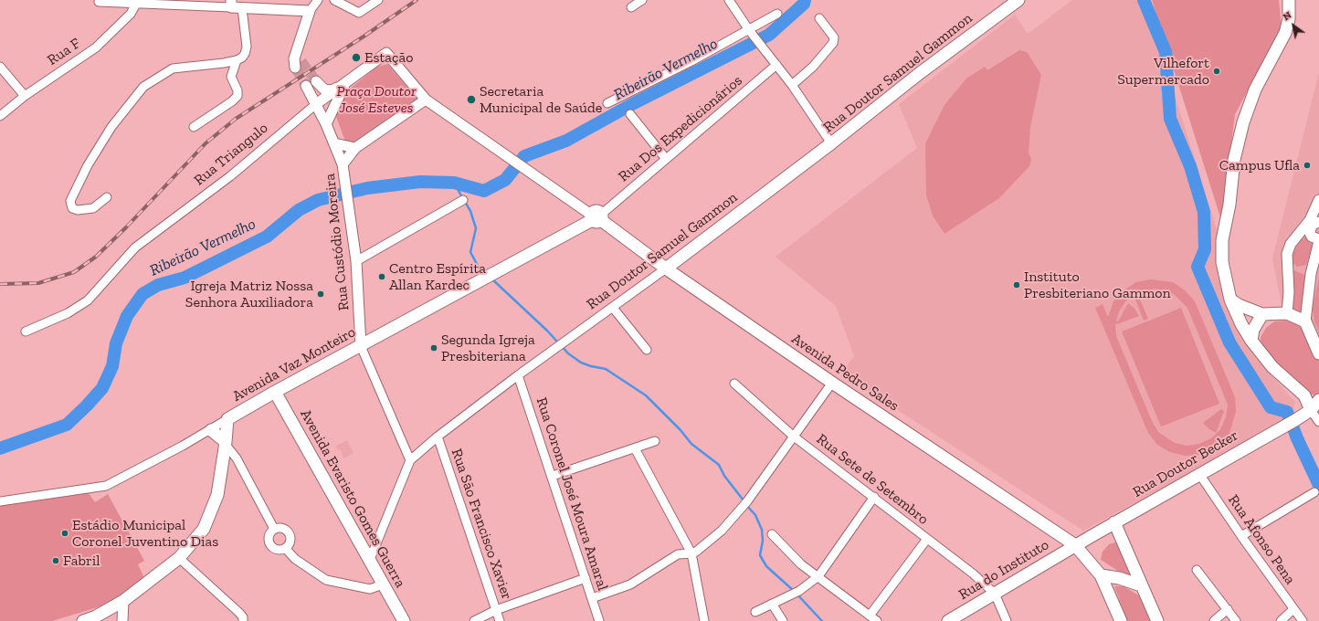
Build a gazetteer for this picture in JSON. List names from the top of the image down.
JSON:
{
  "streets": {
    "main road": [
      "Rua Doutor Samuel Gammon",
      "Avenida Vaz Monteiro",
      "Avenida Pedro Sales",
      "Rua Doutor Becker",
      "Avenida Evaristo Gomes Guerra",
      "Rua do Instituto"
    ],
    "street": [
      "Rua F",
      "Rua Dos Expedicionários",
      "Rua Triangulo",
      "Rua Custódio Moreira",
      "Rua Sete de Setembro",
      "Rua Coronel José Moura Amaral",
      "Rua São Francisco Xavier",
      "Rua Afonso Pena"
    ]
  },
  "crossings": [
    ["Rua Doutor Samuel Gammon", "Rua Custódio Moreira"],
    ["Rua Doutor Samuel Gammon", "Avenida Pedro Sales"],
    ["Rua Doutor Samuel Gammon", "Rua Coronel José Moura Amaral"],
    ["Rua Doutor Samuel Gammon", "Avenida Evaristo Gomes Guerra"],
    ["Rua Doutor Samuel Gammon", "Rua São Francisco Xavier"],
    ["Rua Dos Expedicionários", "Avenida Vaz Monteiro"],
    ["Rua Dos Expedicionários", "Avenida Pedro Sales"],
    ["Rua Triangulo", "Rua Custódio Moreira"],
    ["Rua Custódio Moreira", "Avenida Vaz Monteiro"],
    ["Avenida Vaz Monteiro", "Avenida Pedro Sales"],
    ["Avenida Vaz Monteiro", "Avenida Evaristo Gomes Guerra"],
    ["Avenida Pedro Sales", "Rua Doutor Becker"],
    ["Avenida Pedro Sales", "Rua do Instituto"],
    ["Rua Doutor Becker", "Rua Afonso Pena"],
    ["Rua Doutor Becker", "Rua do Instituto"],
    ["Rua Sete de Setembro", "Rua do Instituto"]
  ],
  "water": ["Ribeirão Vermelho"],
  "parks": ["Praça Doutor José Esteves"],
  "places": [
    "Estação",
    "Vilhefort Supermercado",
    "Secretaria Municipal de Saúde",
    "Campus Ufla",
    "Centro Espírita Allan Kardec",
    "Instituto Presbiteriano Gammon",
    "Igreja Matriz Nossa Senhora Auxiliadora",
    "Segunda Igreja Presbiteriana",
    "Estádio Municipal Coronel Juventino Dias",
    "Fabril"
  ],
  "north": "top left"
}
